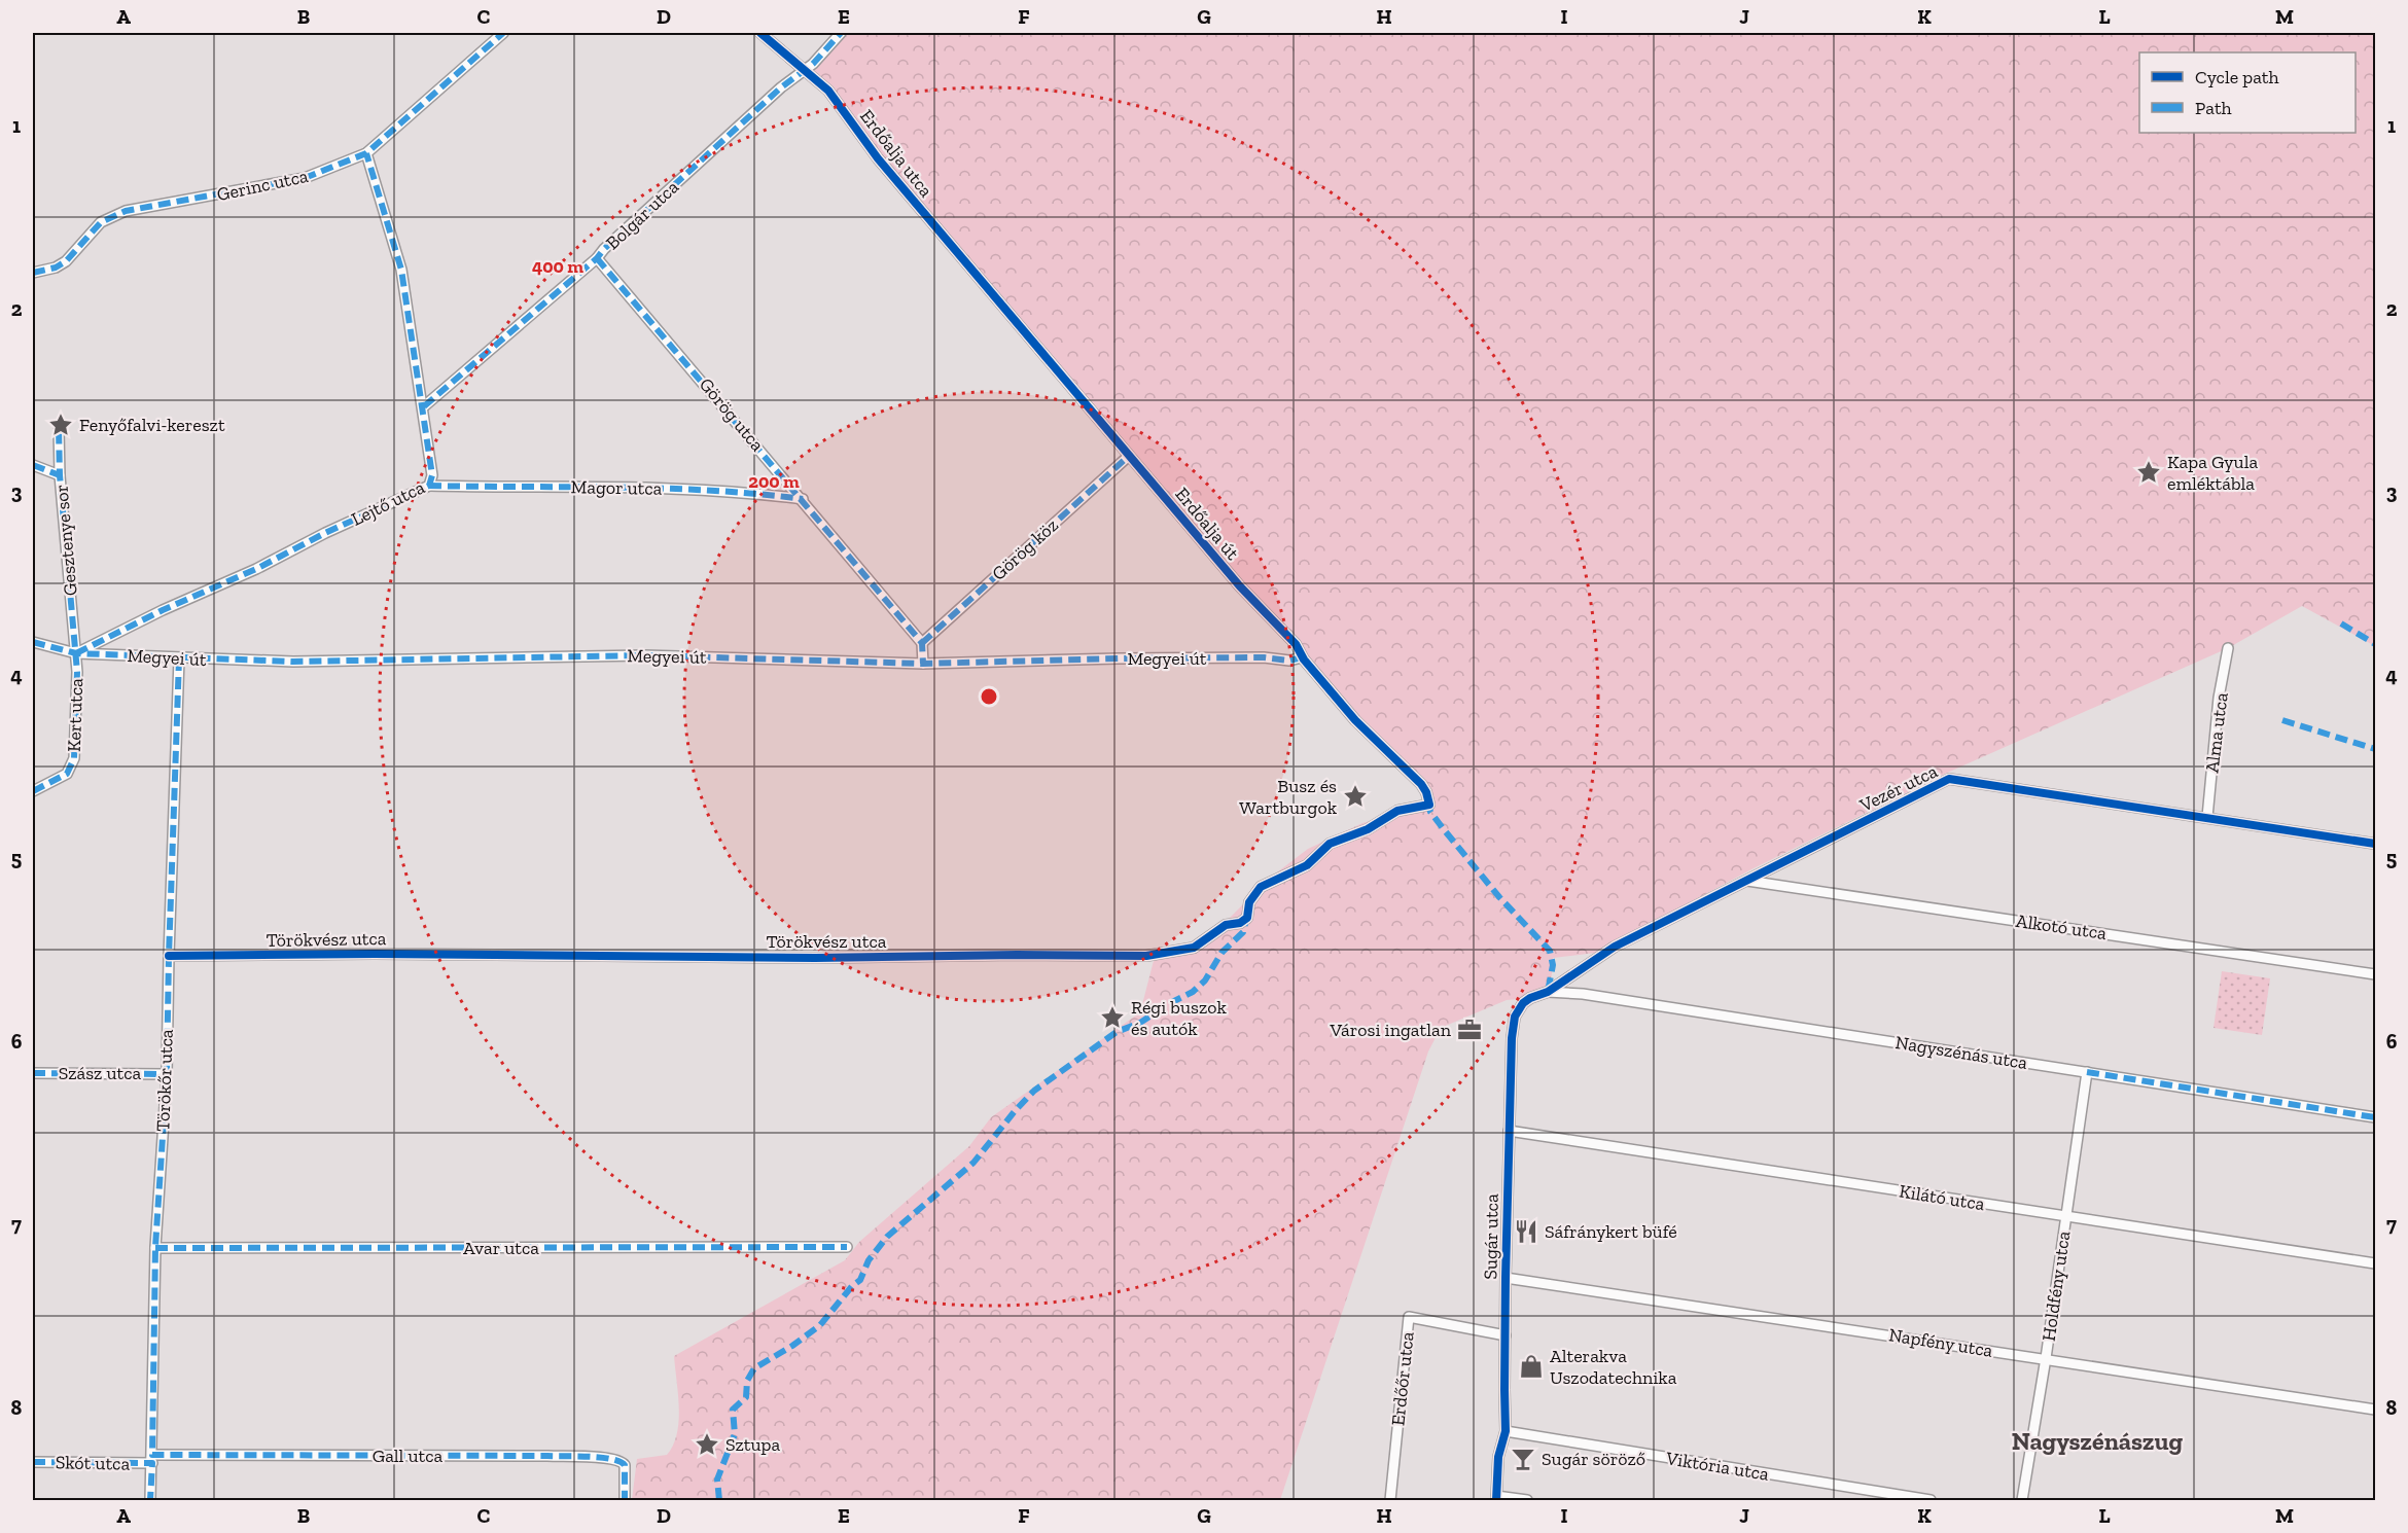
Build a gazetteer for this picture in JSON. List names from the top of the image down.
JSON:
{
  "streets": {
    "street": [
      "Erdőalja utca",
      "Gerinc utca",
      "Bolgár utca",
      "Görög utca",
      "Magor utca",
      "Lejtő utca",
      "Erdőalja út",
      "Gesztenye sor",
      "Görög köz",
      "Megyei út",
      "Kert utca",
      "Alma utca",
      "Vezér utca",
      "Alkotó utca",
      "Törökvész utca",
      "Nagyszénás utca",
      "Szász utca",
      "Törökőr utca",
      "Kilátó utca",
      "Sugár utca",
      "Avar utca",
      "Holdfény utca",
      "Napfény utca",
      "Erdőőr utca",
      "Gall utca",
      "Skót utca",
      "Viktória utca"
    ]
  },
  "crossings": [
    ["Erdőalja utca", "Bolgár utca"],
    ["Erdőalja utca", "Erdőalja út"],
    ["Gerinc utca", "Lejtő utca"],
    ["Bolgár utca", "Görög utca"],
    ["Bolgár utca", "Lejtő utca"],
    ["Görög utca", "Magor utca"],
    ["Görög utca", "Görög köz"],
    ["Magor utca", "Lejtő utca"],
    ["Lejtő utca", "Gesztenye sor"],
    ["Lejtő utca", "Megyei út"],
    ["Lejtő utca", "Kert utca"],
    ["Erdőalja út", "Görög köz"],
    ["Erdőalja út", "Megyei út"],
    ["Erdőalja út", "Törökvész utca"],
    ["Gesztenye sor", "Megyei út"],
    ["Gesztenye sor", "Kert utca"],
    ["Megyei út", "Kert utca"],
    ["Megyei út", "Törökőr utca"],
    ["Alma utca", "Vezér utca"],
    ["Vezér utca", "Alkotó utca"],
    ["Vezér utca", "Nagyszénás utca"],
    ["Vezér utca", "Sugár utca"],
    ["Törökvész utca", "Törökőr utca"],
    ["Nagyszénás utca", "Sugár utca"],
    ["Nagyszénás utca", "Holdfény utca"],
    ["Szász utca", "Törökőr utca"],
    ["Törökőr utca", "Avar utca"],
    ["Törökőr utca", "Gall utca"],
    ["Törökőr utca", "Skót utca"],
    ["Kilátó utca", "Sugár utca"],
    ["Kilátó utca", "Holdfény utca"],
    ["Sugár utca", "Napfény utca"],
    ["Sugár utca", "Erdőőr utca"],
    ["Sugár utca", "Viktória utca"],
    ["Holdfény utca", "Napfény utca"],
    ["Gall utca", "Skót utca"]
  ],
  "districts": ["Nagyszénászug"],
  "places": {
    "place": [
      "Fenyőfalvi-kereszt",
      "Kapa Gyula emléktábla",
      "Busz és Wartburgok",
      "Régi buszok és autók",
      "Sztupa"
    ],
    "office": ["Városi ingatlan"],
    "restaurant": ["Sáfránykert büfé"],
    "shop": ["Alterakva Uszodatechnika"],
    "bar": ["Sugár söröző"]
  },
  "legend": ["Cycle path", "Path"],
  "grid": {
    "columns": [
      "A",
      "B",
      "C",
      "D",
      "E",
      "F",
      "G",
      "H",
      "I",
      "J",
      "K",
      "L",
      "M"
    ],
    "rows": [
      "1",
      "2",
      "3",
      "4",
      "5",
      "6",
      "7",
      "8"
    ]
  },
  "rings": ["400 m", "200 m"]
}
